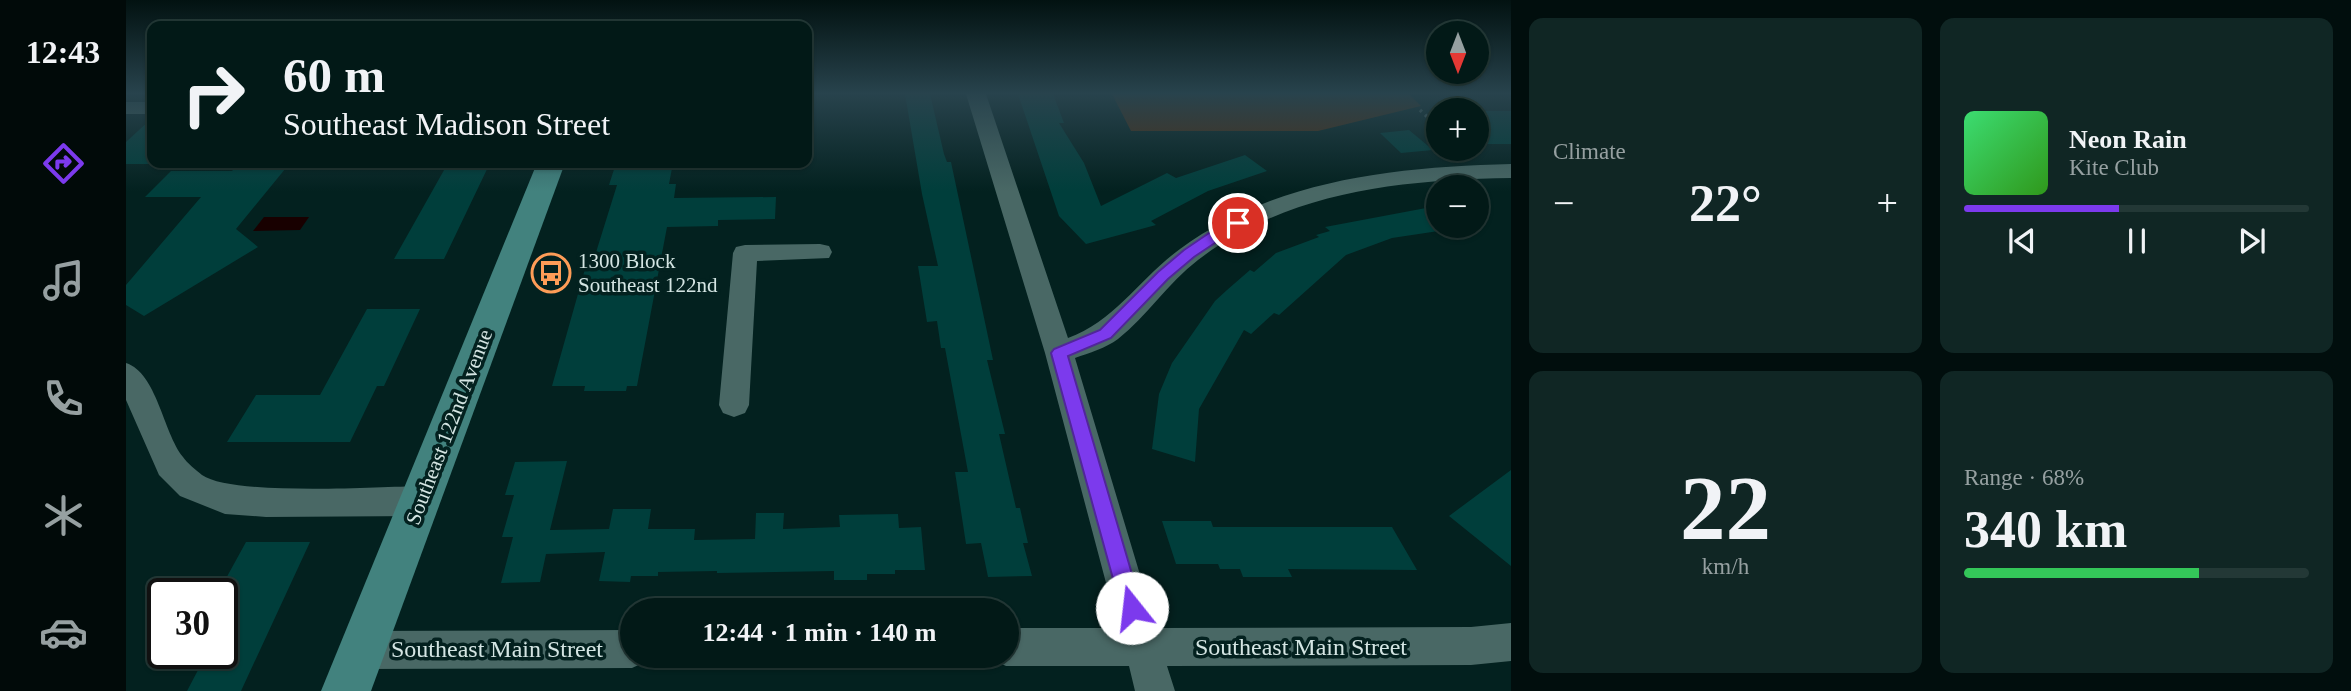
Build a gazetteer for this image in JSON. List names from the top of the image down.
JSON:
{
  "streets": {
    "main road": ["Southeast 122nd Avenue"],
    "street": ["Southeast Main Street"]
  },
  "crossings": [
    ["Southeast 122nd Avenue", "Southeast Main Street"]
  ],
  "places": {
    "bus stop": ["1300 Block Southeast 122nd"]
  },
  "north": "bottom",
  "page": {
    "tabs": "12:43",
    "tile": [
      "Climate",
      ["22", "km/h"],
      ["Range · 68%", "340 km"]
    ],
    "map_buttons": ["+", "−"],
    "turn": ["60 m", "Southeast Madison Street"],
    "song": ["Neon Rain", "Kite Club"],
    "heat": ["−", "22°", "+"],
    "limit": "30",
    "trip": "12:44 · 1 min · 140 m"
  }
}
